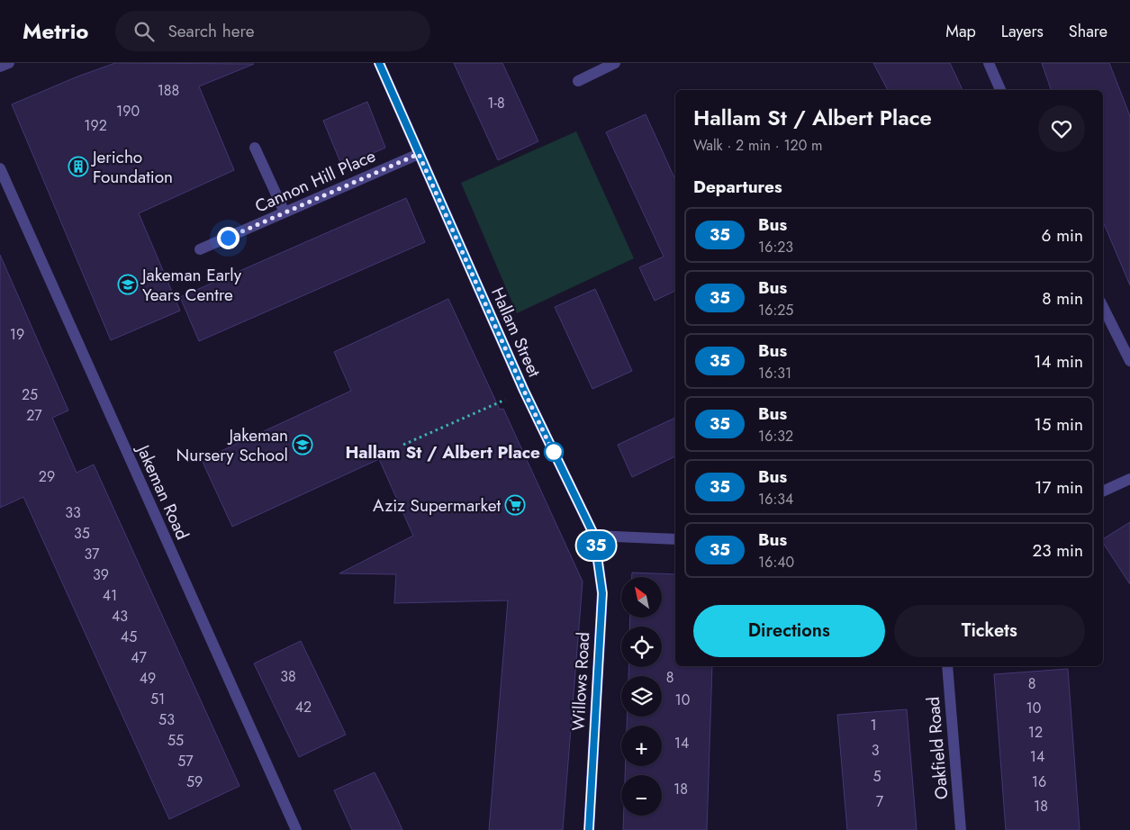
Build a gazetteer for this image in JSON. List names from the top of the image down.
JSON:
{
  "streets": {
    "street": [
      "Cannon Hill Place",
      "Hallam Street",
      "Jakeman Road",
      "Willows Road",
      "Oakfield Road"
    ]
  },
  "crossings": [
    ["Cannon Hill Place", "Hallam Street"],
    ["Hallam Street", "Willows Road"]
  ],
  "places": {
    "building": ["Jericho Foundation"],
    "school or university": ["Jakeman Early Years Centre", "Jakeman Nursery School"],
    "other": ["Hallam St / Albert Place"],
    "supermarket": ["Aziz Supermarket"]
  },
  "lines": ["bus line 35"],
  "house_numbers": [
    "188",
    "1-8",
    "190",
    "192",
    "19",
    "25",
    "27",
    "29",
    "33",
    "35",
    "37",
    "39",
    "41",
    "43",
    "45",
    "47",
    "38",
    "8",
    "49",
    "8",
    "51",
    "10",
    "42",
    "10",
    "53",
    "1",
    "12",
    "55",
    "14",
    "3",
    "14",
    "57",
    "5",
    "59",
    "16",
    "18",
    "7",
    "18"
  ],
  "north": "top left",
  "page": {
    "header": "Metrio",
    "search": "Search here",
    "nav": ["Map", "Layers", "Share"],
    "on_map": "35",
    "heading": [
      ["Hallam St / Albert Place", "Walk · 2 min · 120 m"],
      "Departures"
    ],
    "list": [
      {
        "mark": "35",
        "name": "Bus",
        "note": "16:23",
        "value": "6 min"
      },
      {
        "mark": "35",
        "name": "Bus",
        "note": "16:25",
        "value": "8 min"
      },
      {
        "mark": "35",
        "name": "Bus",
        "note": "16:31",
        "value": "14 min"
      },
      {
        "mark": "35",
        "name": "Bus",
        "note": "16:32",
        "value": "15 min"
      },
      {
        "mark": "35",
        "name": "Bus",
        "note": "16:34",
        "value": "17 min"
      },
      {
        "mark": "35",
        "name": "Bus",
        "note": "16:40",
        "value": "23 min"
      }
    ],
    "map_buttons": ["+", "−"],
    "buttons": ["Directions", "Tickets"]
  }
}
